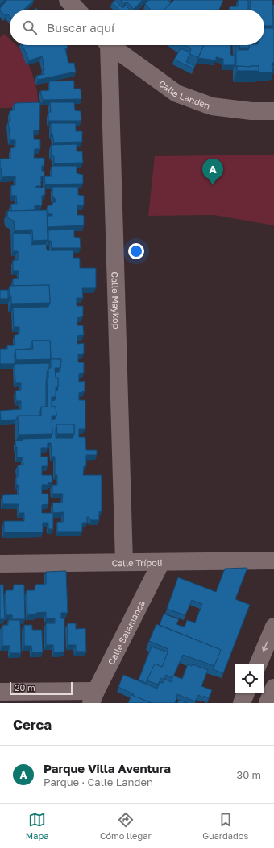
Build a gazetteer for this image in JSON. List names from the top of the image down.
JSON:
{
  "streets": {
    "street": [
      "Calle Landen",
      "Calle Maykop",
      "Calle Trípoli",
      "Calle Salamanca"
    ]
  },
  "crossings": [
    ["Calle Maykop", "Calle Trípoli"],
    ["Calle Trípoli", "Calle Salamanca"]
  ],
  "scale_bar": "20 m",
  "page": {
    "search": "Buscar aquí",
    "pins": "A",
    "scale": "20 m",
    "heading": "Cerca",
    "list": [
      {
        "mark": "A",
        "name": "Parque Villa Aventura",
        "note": "Parque · Calle Landen",
        "value": "30 m"
      }
    ],
    "nav": ["Mapa", "Cómo llegar", "Guardados"]
  }
}
